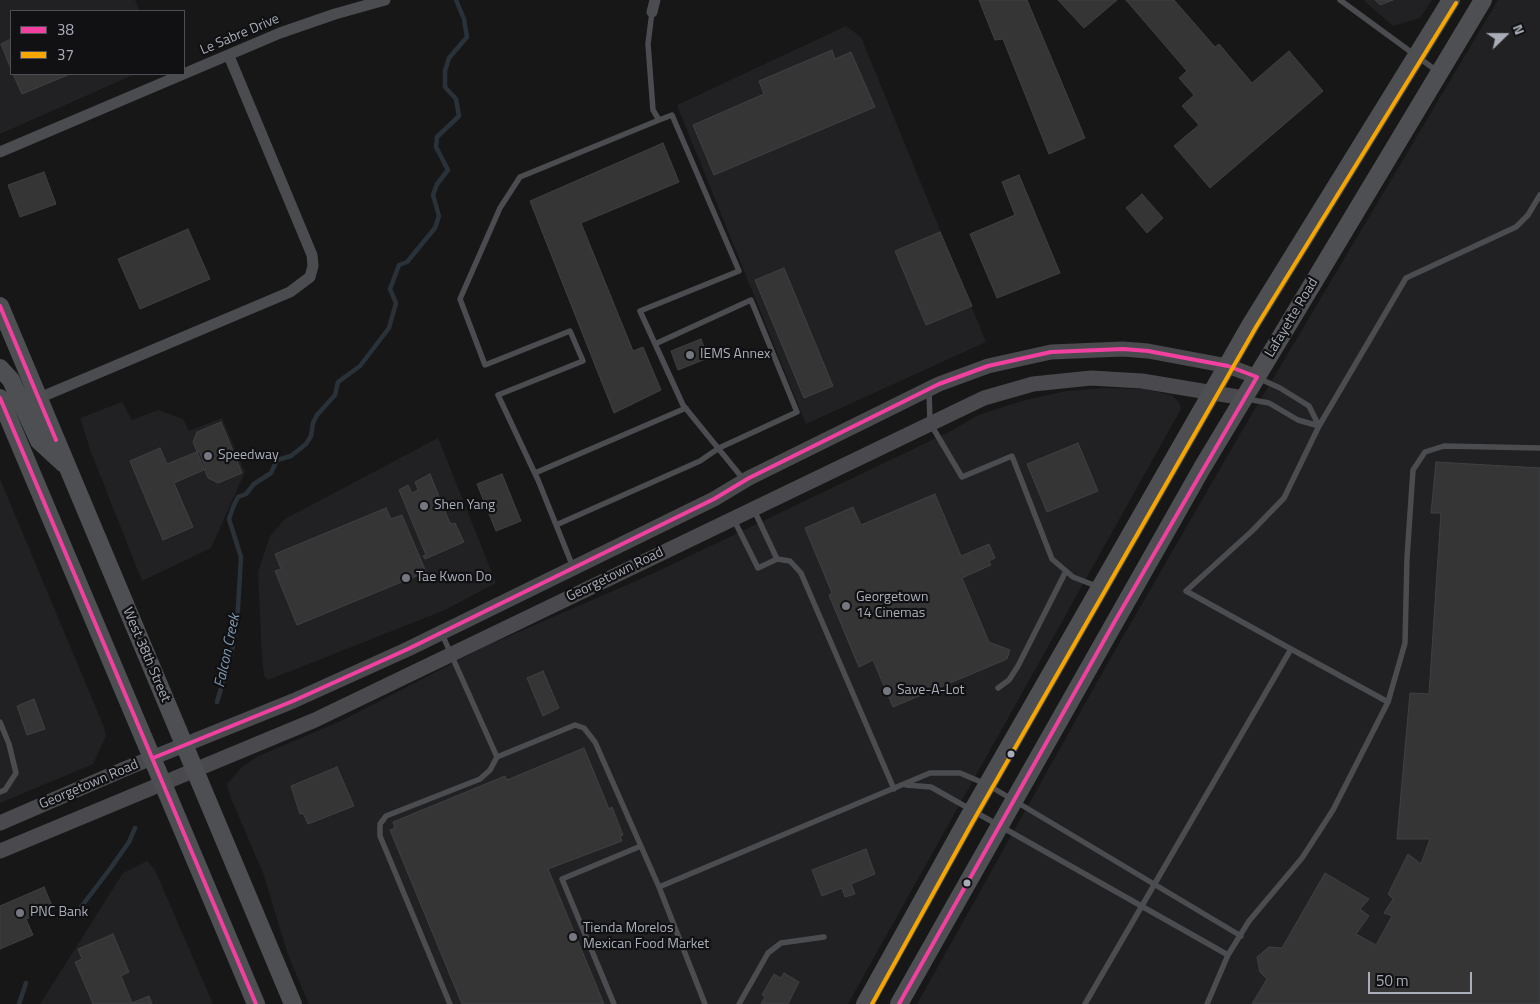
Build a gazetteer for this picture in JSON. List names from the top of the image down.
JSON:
{
  "streets": {
    "main road": ["Lafayette Road", "Georgetown Road", "West 38th Street"],
    "street": ["Le Sabre Drive"]
  },
  "crossings": [
    ["Lafayette Road", "Georgetown Road"],
    ["Georgetown Road", "West 38th Street"]
  ],
  "water": ["Falcon Creek"],
  "places": [
    "IEMS Annex",
    "Speedway",
    "Shen Yang",
    "Tae Kwon Do",
    "Georgetown 14 Cinemas",
    "Save-A-Lot",
    "PNC Bank",
    "Tienda Morelos Mexican Food Market"
  ],
  "lines": ["transit line 37", "transit line 38"],
  "legend": ["38", "37"],
  "scale_bar": "50 m",
  "north": "right"
}
